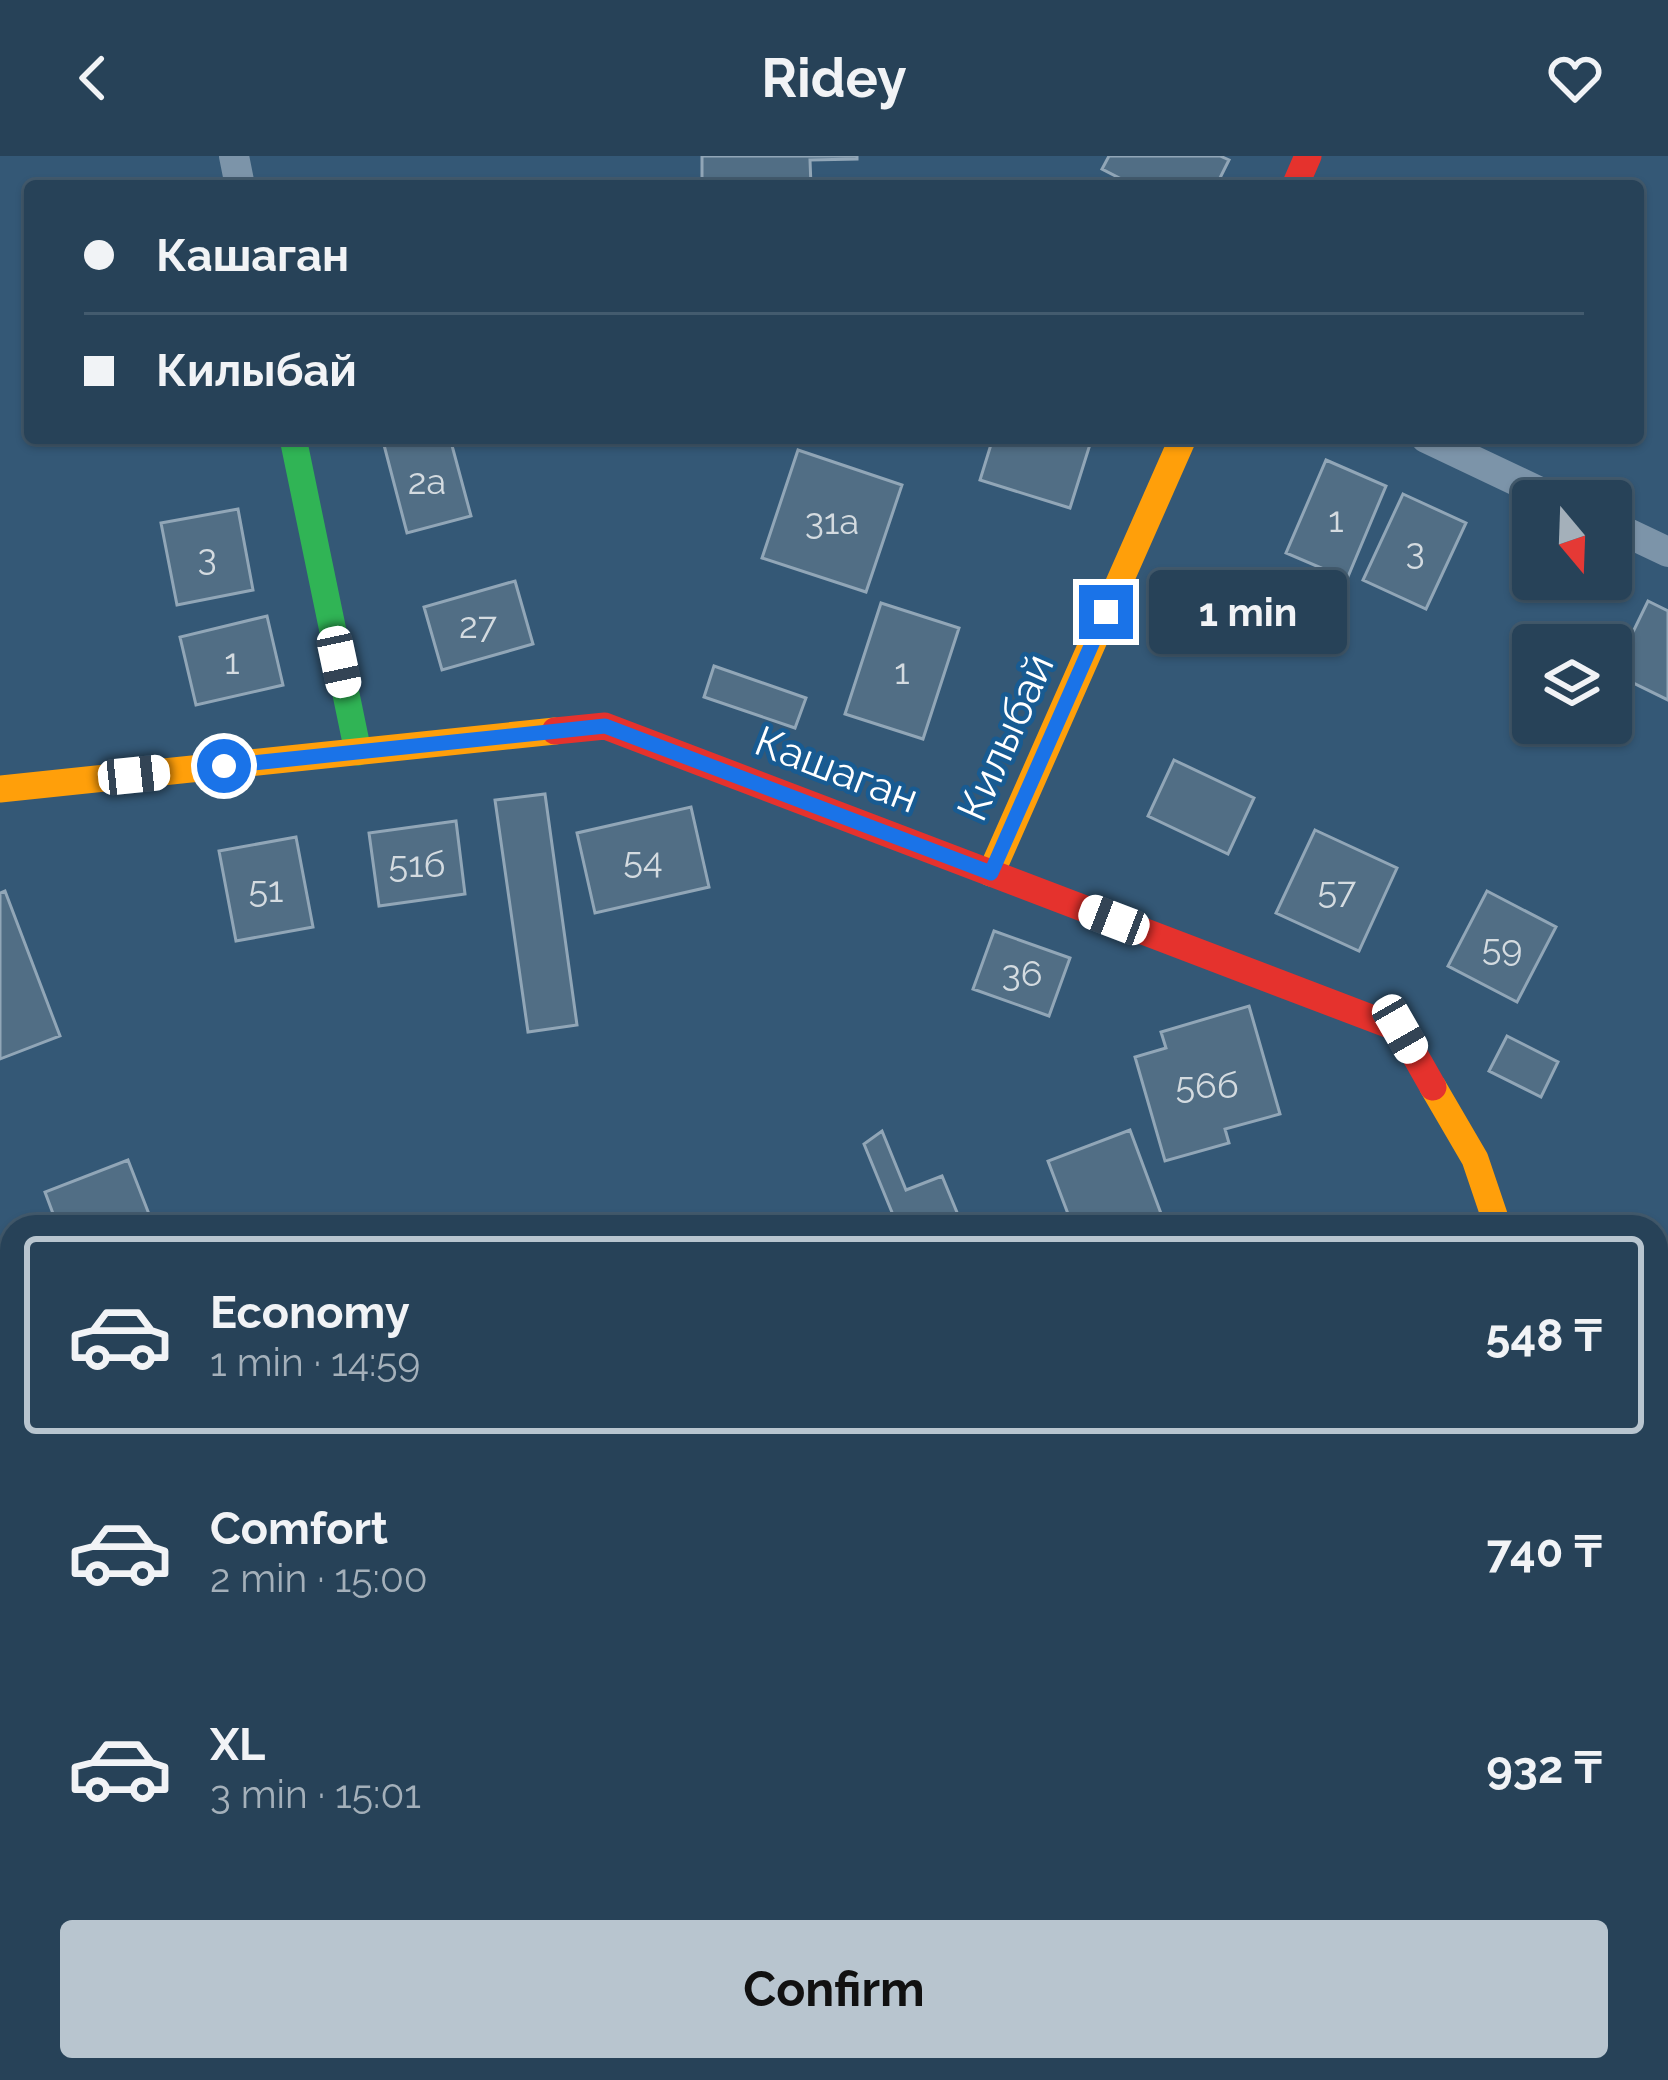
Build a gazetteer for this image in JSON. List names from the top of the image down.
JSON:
{
  "streets": {
    "street": ["Килыбай", "Кашаган"]
  },
  "crossings": [
    ["Килыбай", "Кашаган"]
  ],
  "house_numbers": [
    "2а",
    "1",
    "31а",
    "3",
    "3",
    "27",
    "1",
    "1",
    "54",
    "51б",
    "51",
    "57",
    "59",
    "36",
    "56б"
  ],
  "north": "bottom",
  "page": {
    "header": "Ridey",
    "banner": ["Кашаган", "Килыбай"],
    "bubble": "1 min",
    "list": [
      {
        "name": "Economy",
        "note": "1 min · 14:59",
        "value": "548 ₸"
      },
      {
        "name": "Comfort",
        "note": "2 min · 15:00",
        "value": "740 ₸"
      },
      {
        "name": "XL",
        "note": "3 min · 15:01",
        "value": "932 ₸"
      }
    ],
    "buttons": "Confirm"
  }
}
